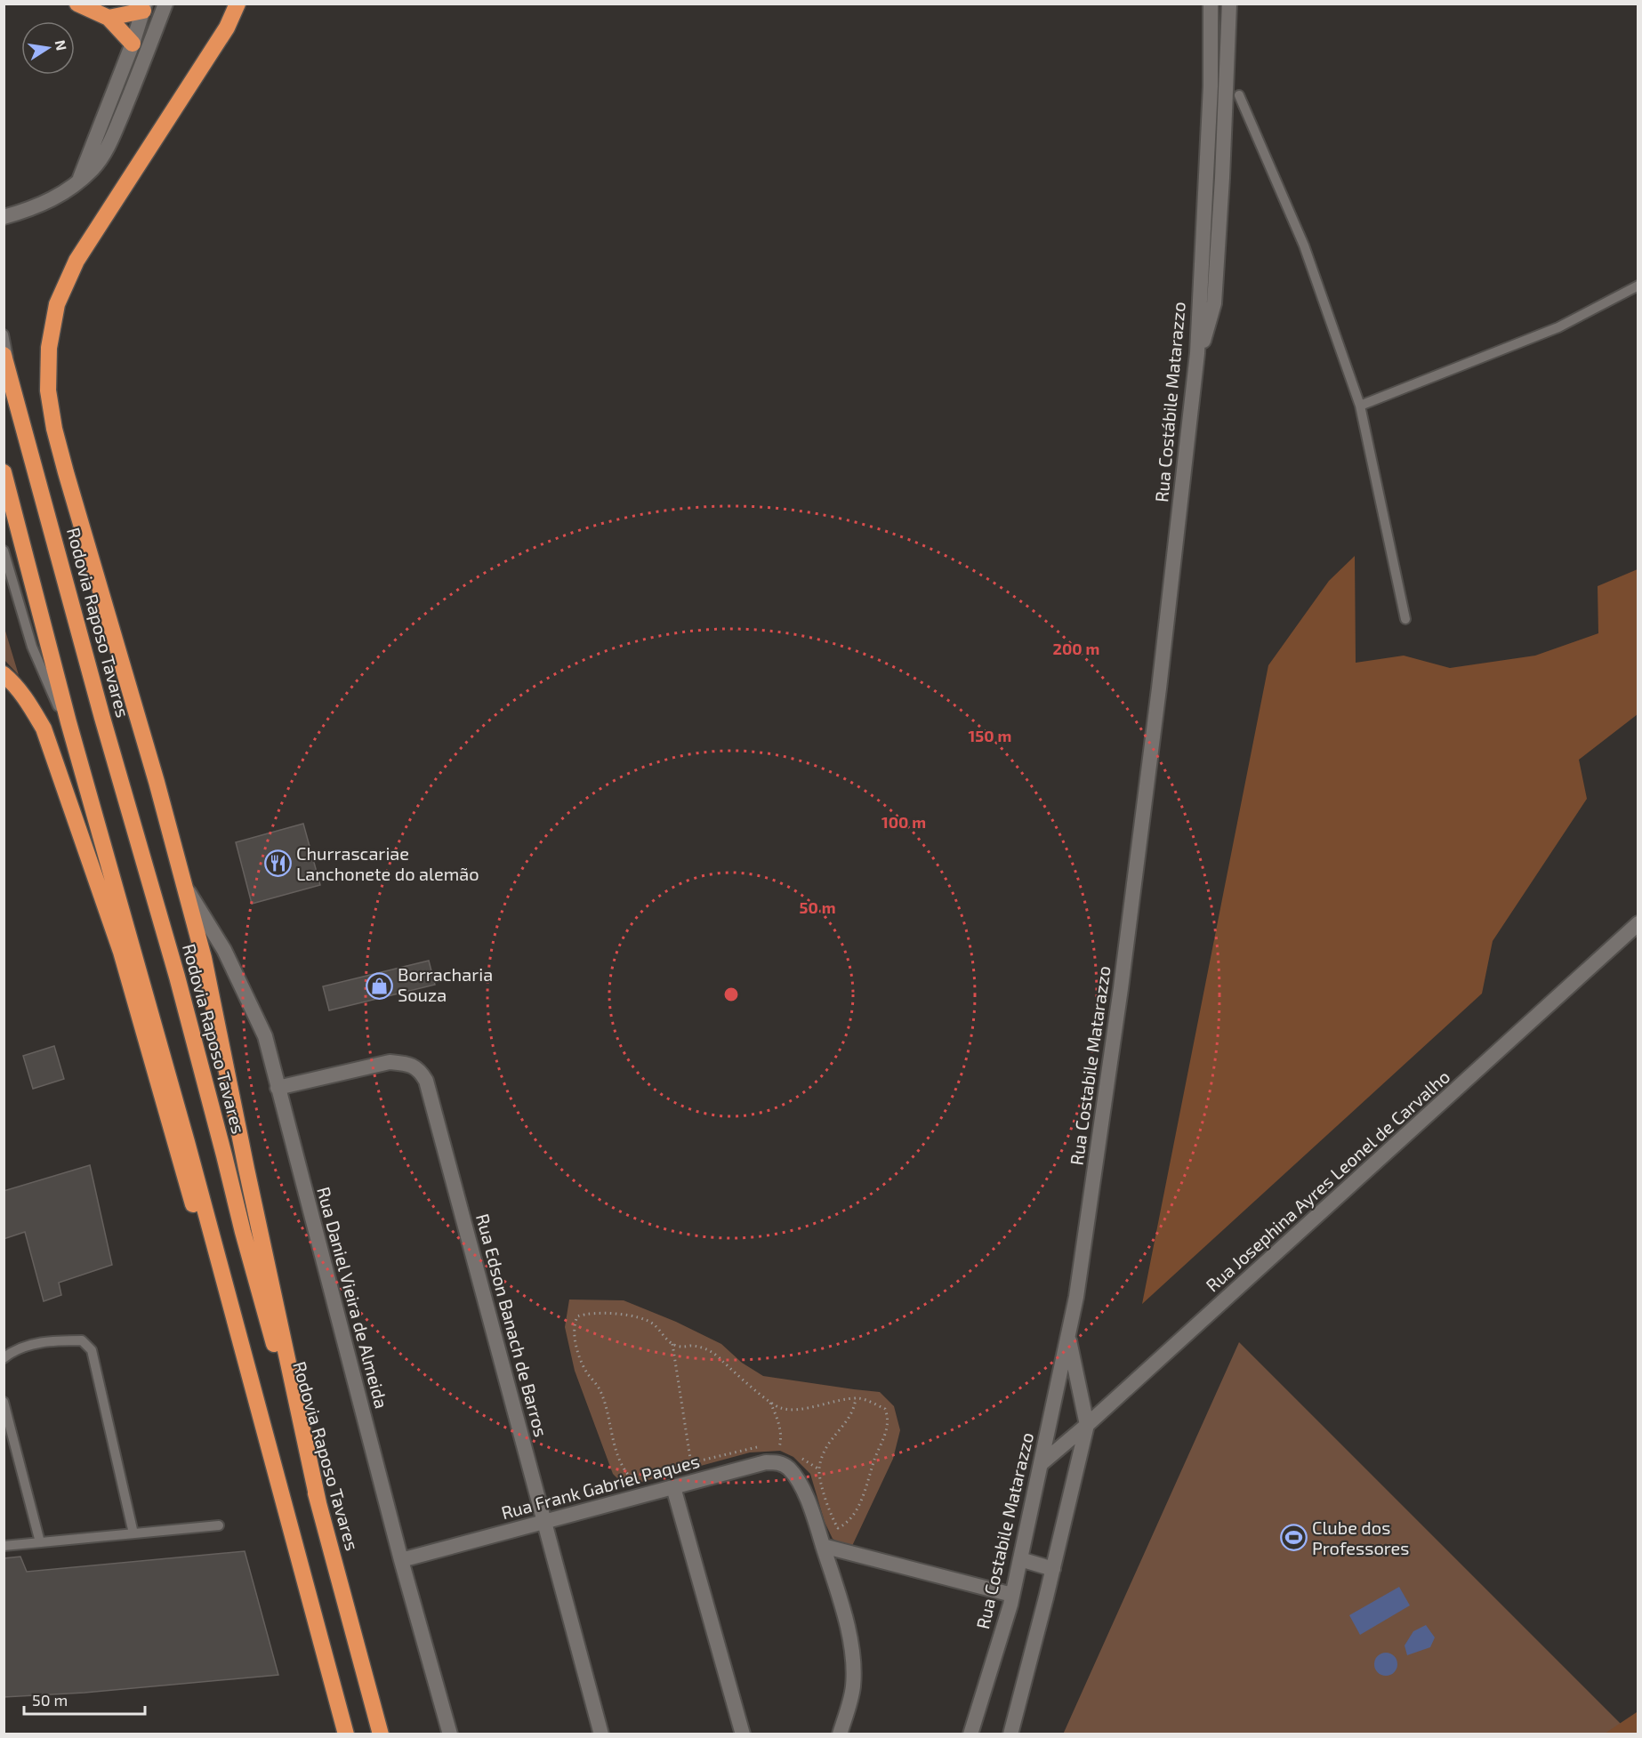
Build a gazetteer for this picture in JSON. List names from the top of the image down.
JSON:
{
  "streets": {
    "highway": ["Rodovia Raposo Tavares"],
    "street": [
      "Rua Costábile Matarazzo",
      "Rua Costabile Matarazzo",
      "Rua Josephina Ayres Leonel de Carvalho",
      "Rua Daniel Vieira de Almeida",
      "Rua Edson Banach de Barros",
      "Rua Frank Gabriel Paques"
    ]
  },
  "crossings": [
    ["Rua Costábile Matarazzo", "Rua Costabile Matarazzo"],
    ["Rua Costabile Matarazzo", "Rua Josephina Ayres Leonel de Carvalho"],
    ["Rua Daniel Vieira de Almeida", "Rua Edson Banach de Barros"],
    ["Rua Daniel Vieira de Almeida", "Rua Frank Gabriel Paques"],
    ["Rua Edson Banach de Barros", "Rua Frank Gabriel Paques"]
  ],
  "places": {
    "restaurant": ["Churrascariae Lanchonete do alemão"],
    "shop": ["Borracharia Souza"],
    "sports": ["Clube dos Professores"]
  },
  "scale_bar": "50 m",
  "north": "right",
  "rings": [
    "200 m",
    "150 m",
    "100 m",
    "50 m"
  ]
}
